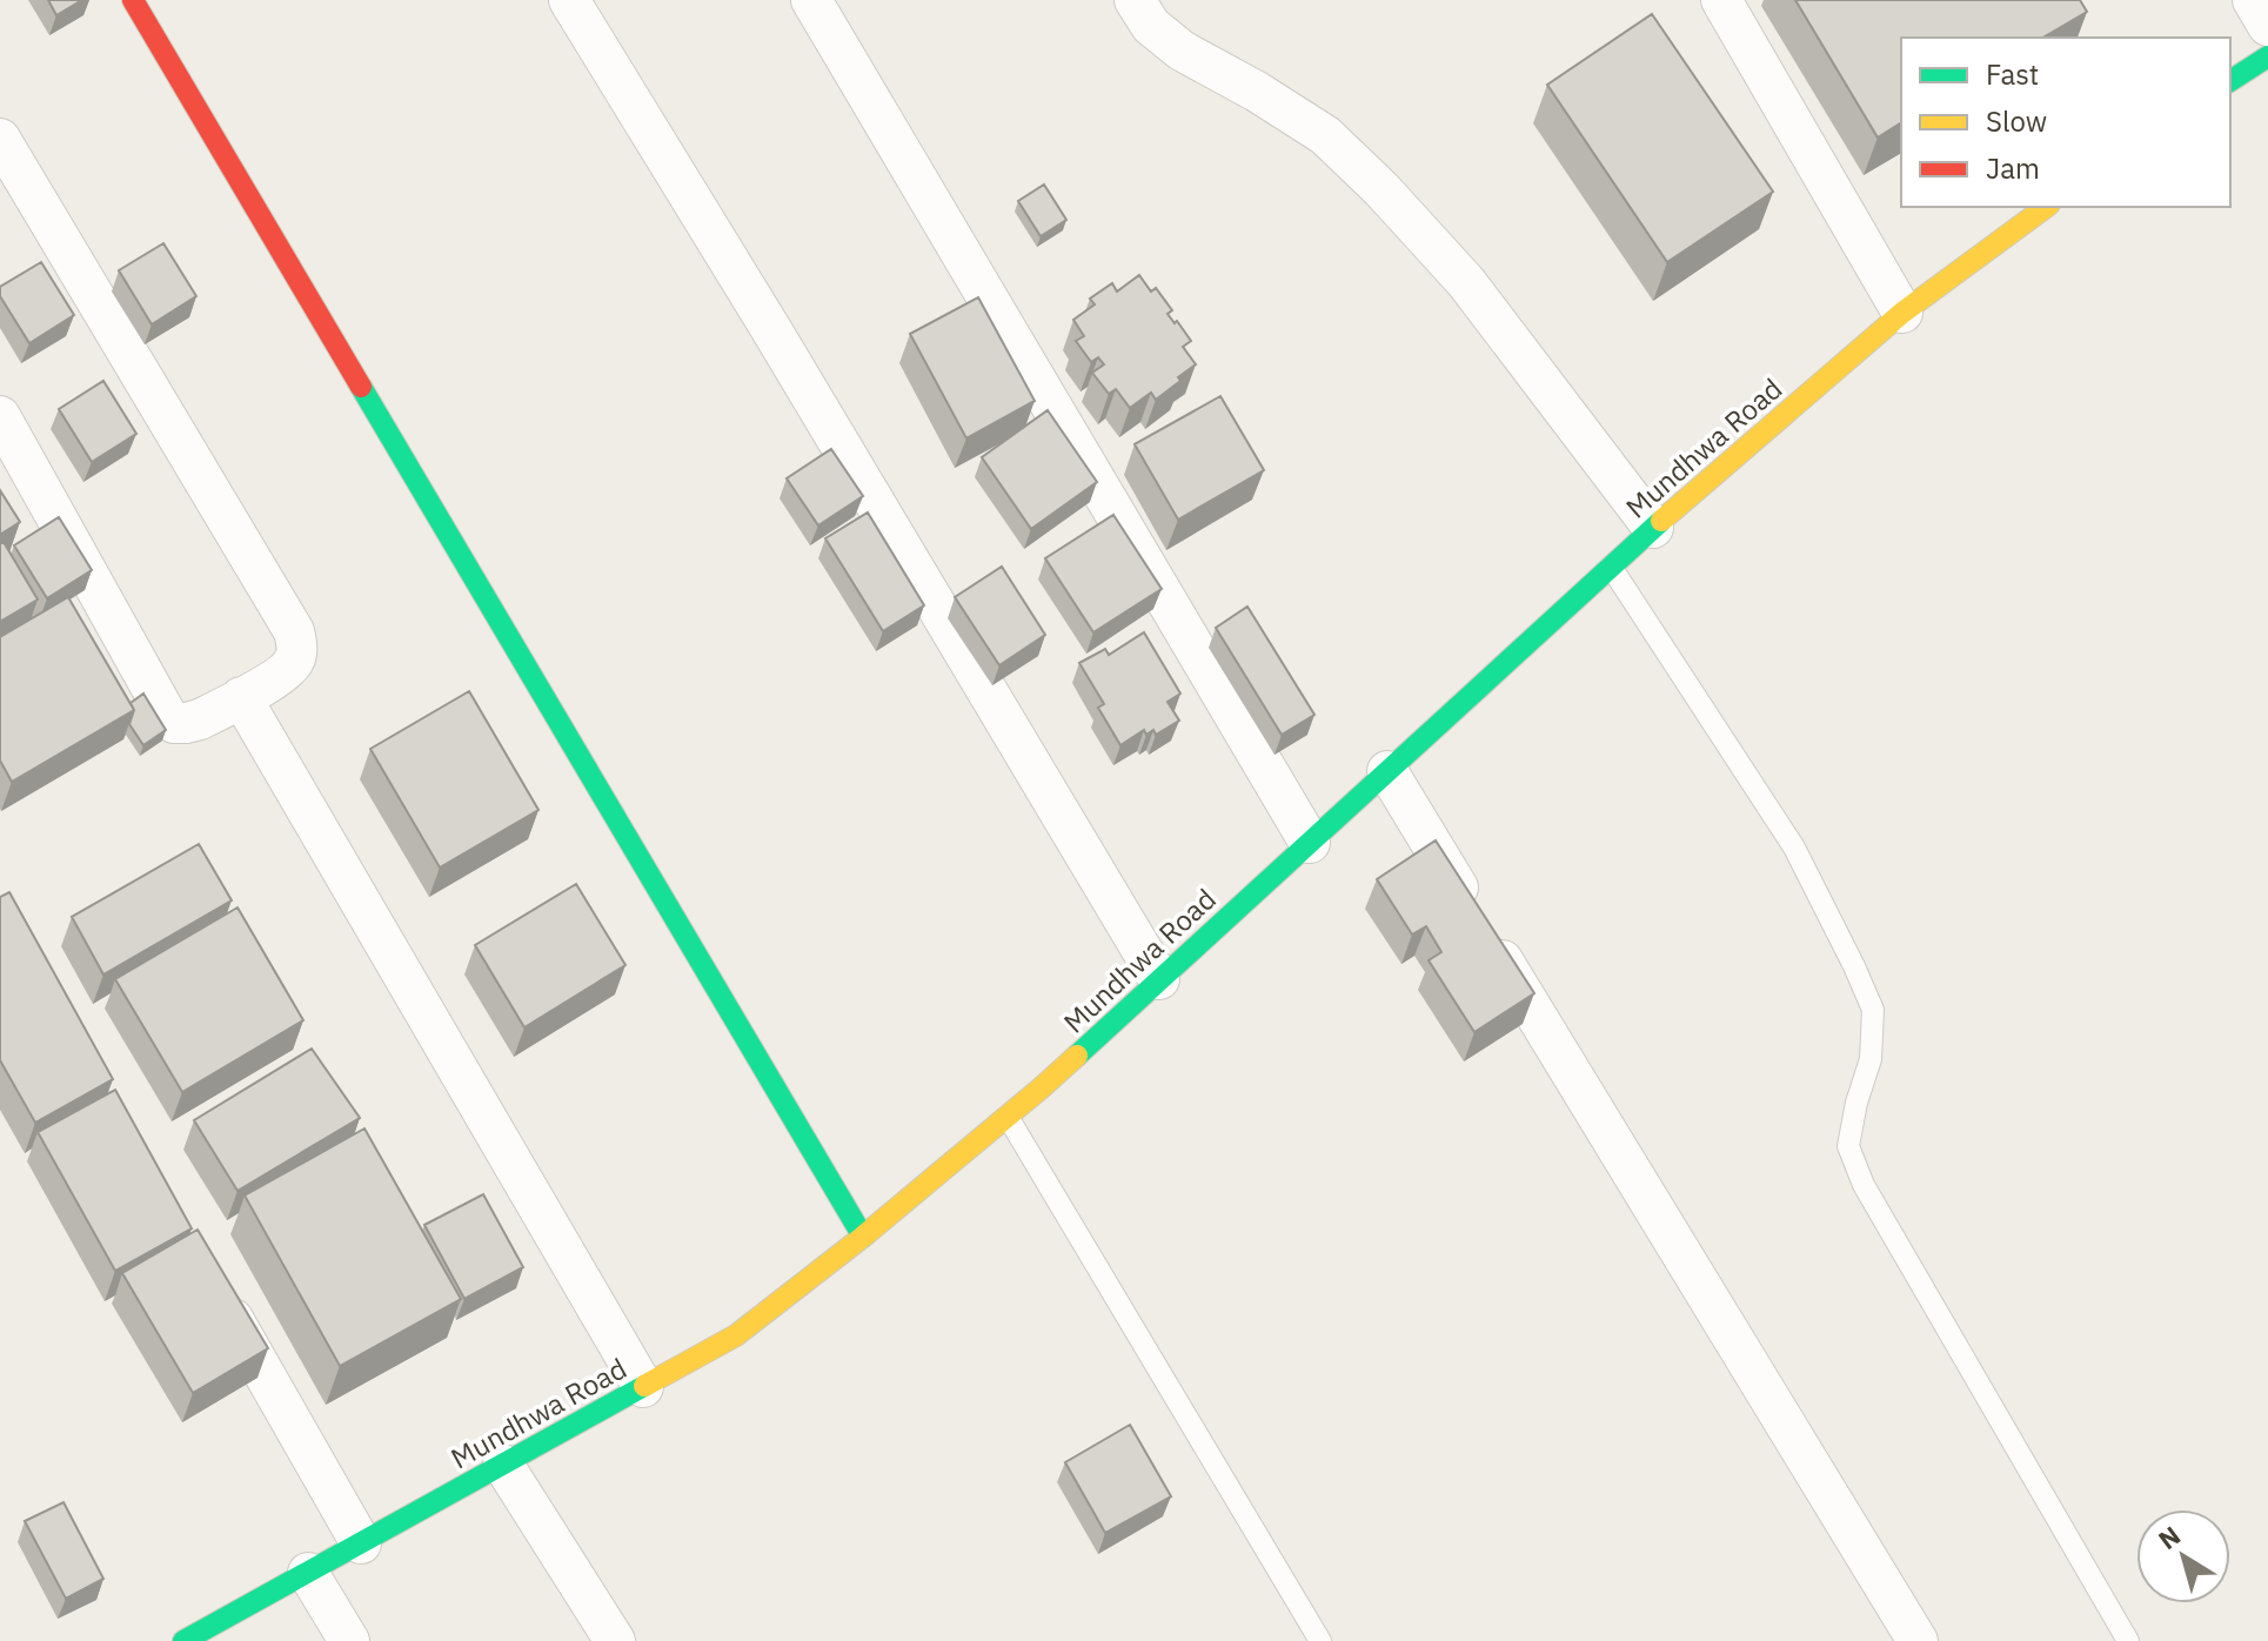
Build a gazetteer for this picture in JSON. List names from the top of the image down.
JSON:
{
  "streets": {
    "main road": ["Mundhwa Road"]
  },
  "legend": ["Fast", "Slow", "Jam"],
  "north": "top left"
}
